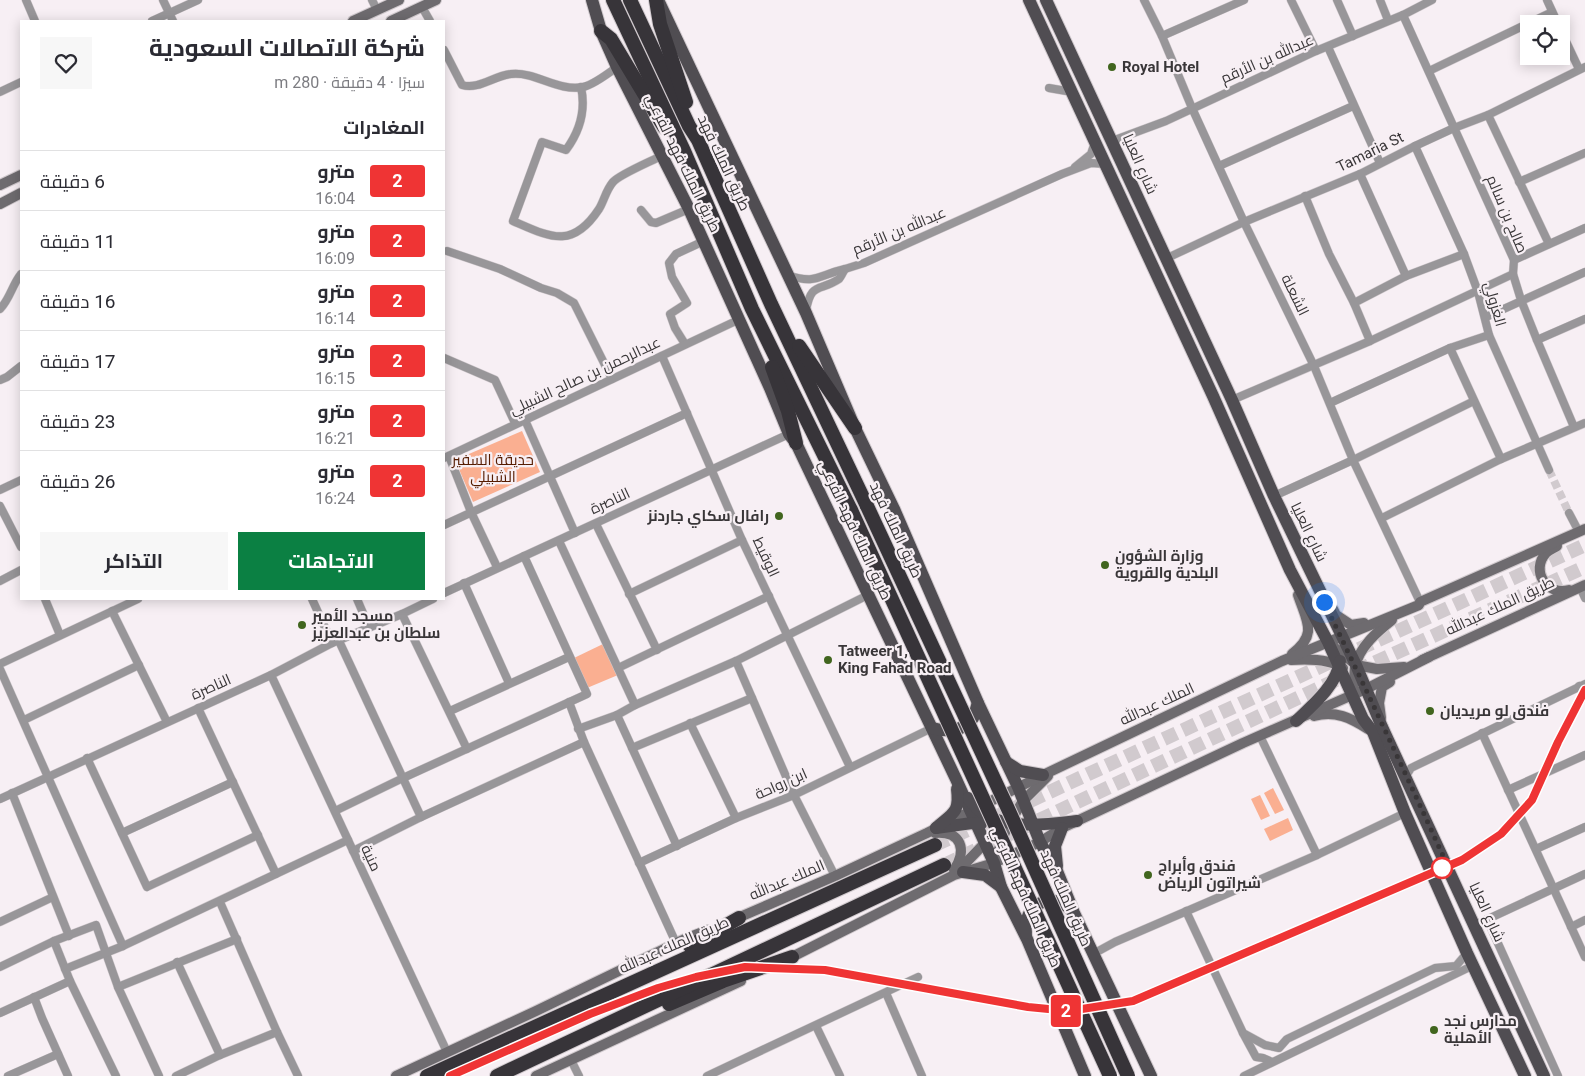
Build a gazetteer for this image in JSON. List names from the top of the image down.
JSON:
{
  "streets": {
    "highway": ["طريق الملك فهد", "طريق الملك عبدالله"],
    "main road": ["طريق الملك فهد الفرعي", "شارع العليا", "الملك عبدالله"],
    "street": [
      "عبدالله بن الأرقم",
      "Tamaria St",
      "صالح بن سالم",
      "الشعلة",
      "الغزولي",
      "عبدالرحمن بن صالح الشبيلي",
      "الناصرة",
      "الوقيط",
      "ابن رواحة",
      "منية"
    ]
  },
  "crossings": [
    ["عبدالله بن الأرقم", "شارع العليا"],
    ["عبدالله بن الأرقم", "صالح بن سالم"],
    ["عبدالله بن الأرقم", "الشعلة"],
    ["Tamaria St", "شارع العليا"],
    ["Tamaria St", "صالح بن سالم"],
    ["Tamaria St", "الشعلة"],
    ["Tamaria St", "الغزولي"],
    ["طريق الملك فهد الفرعي", "عبدالرحمن بن صالح الشبيلي"],
    ["طريق الملك فهد الفرعي", "الناصرة"],
    ["طريق الملك فهد الفرعي", "الملك عبدالله"],
    ["طريق الملك فهد الفرعي", "ابن رواحة"],
    ["عبدالرحمن بن صالح الشبيلي", "الوقيط"],
    ["الناصرة", "الوقيط"],
    ["الناصرة", "منية"],
    ["الوقيط", "ابن رواحة"],
    ["طريق الملك عبدالله", "الملك عبدالله"],
    ["الملك عبدالله", "منية"]
  ],
  "parks": ["حديقة السفير الشبيلي"],
  "places": [
    "Royal Hotel",
    "رافال سكاي جاردنز",
    "وزارة الشؤون البلدية والقروية",
    "ٍمسجد الأمير سلطان بن عبدالعزيز",
    "Tatweer 1, King Fahad Road",
    "فندق لو مريديان",
    "فندق وأبراج شيراتون الرياض",
    "مدارس نجد الأهلية"
  ],
  "lines": ["metro line 2"],
  "page": {
    "on_map": "2",
    "heading": [
      ["شركة الاتصالات السعودية", "سيرًا · 4 دقيقة · 280 m"],
      "المغادرات"
    ],
    "list": [
      {
        "mark": "2",
        "name": "مترو",
        "note": "16:04",
        "value": "6 دقيقة"
      },
      {
        "mark": "2",
        "name": "مترو",
        "note": "16:09",
        "value": "11 دقيقة"
      },
      {
        "mark": "2",
        "name": "مترو",
        "note": "16:14",
        "value": "16 دقيقة"
      },
      {
        "mark": "2",
        "name": "مترو",
        "note": "16:15",
        "value": "17 دقيقة"
      },
      {
        "mark": "2",
        "name": "مترو",
        "note": "16:21",
        "value": "23 دقيقة"
      },
      {
        "mark": "2",
        "name": "مترو",
        "note": "16:24",
        "value": "26 دقيقة"
      }
    ],
    "buttons": ["الاتجاهات", "التذاكر"]
  }
}
